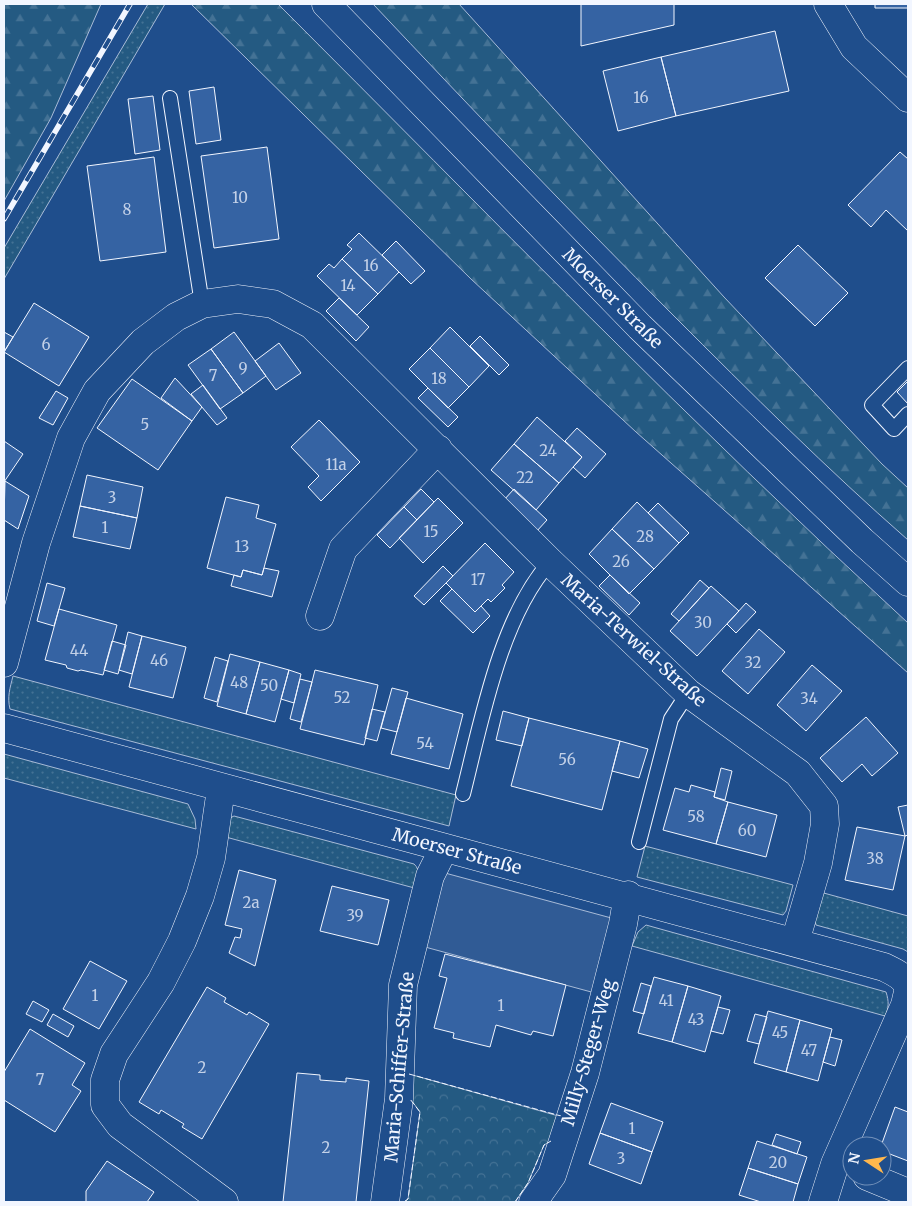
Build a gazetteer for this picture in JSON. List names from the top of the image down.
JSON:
{
  "streets": {
    "street": [
      "Moerser Straße",
      "Maria-Terwiel-Straße",
      "Milly-Steger-Weg",
      "Maria-Schiffer-Straße"
    ]
  },
  "crossings": [
    ["Moerser Straße", "Maria-Terwiel-Straße"],
    ["Moerser Straße", "Milly-Steger-Weg"],
    ["Moerser Straße", "Maria-Schiffer-Straße"]
  ],
  "house_numbers": [
    "16",
    "10",
    "8",
    "16",
    "14",
    "6",
    "9",
    "7",
    "18",
    "5",
    "24",
    "11a",
    "22",
    "3",
    "1",
    "15",
    "28",
    "13",
    "26",
    "17",
    "30",
    "44",
    "46",
    "32",
    "48",
    "50",
    "52",
    "34",
    "54",
    "56",
    "58",
    "60",
    "38",
    "2a",
    "39",
    "1",
    "41",
    "1",
    "43",
    "45",
    "47",
    "2",
    "7",
    "1",
    "2",
    "3",
    "20"
  ],
  "north": "left"
}
